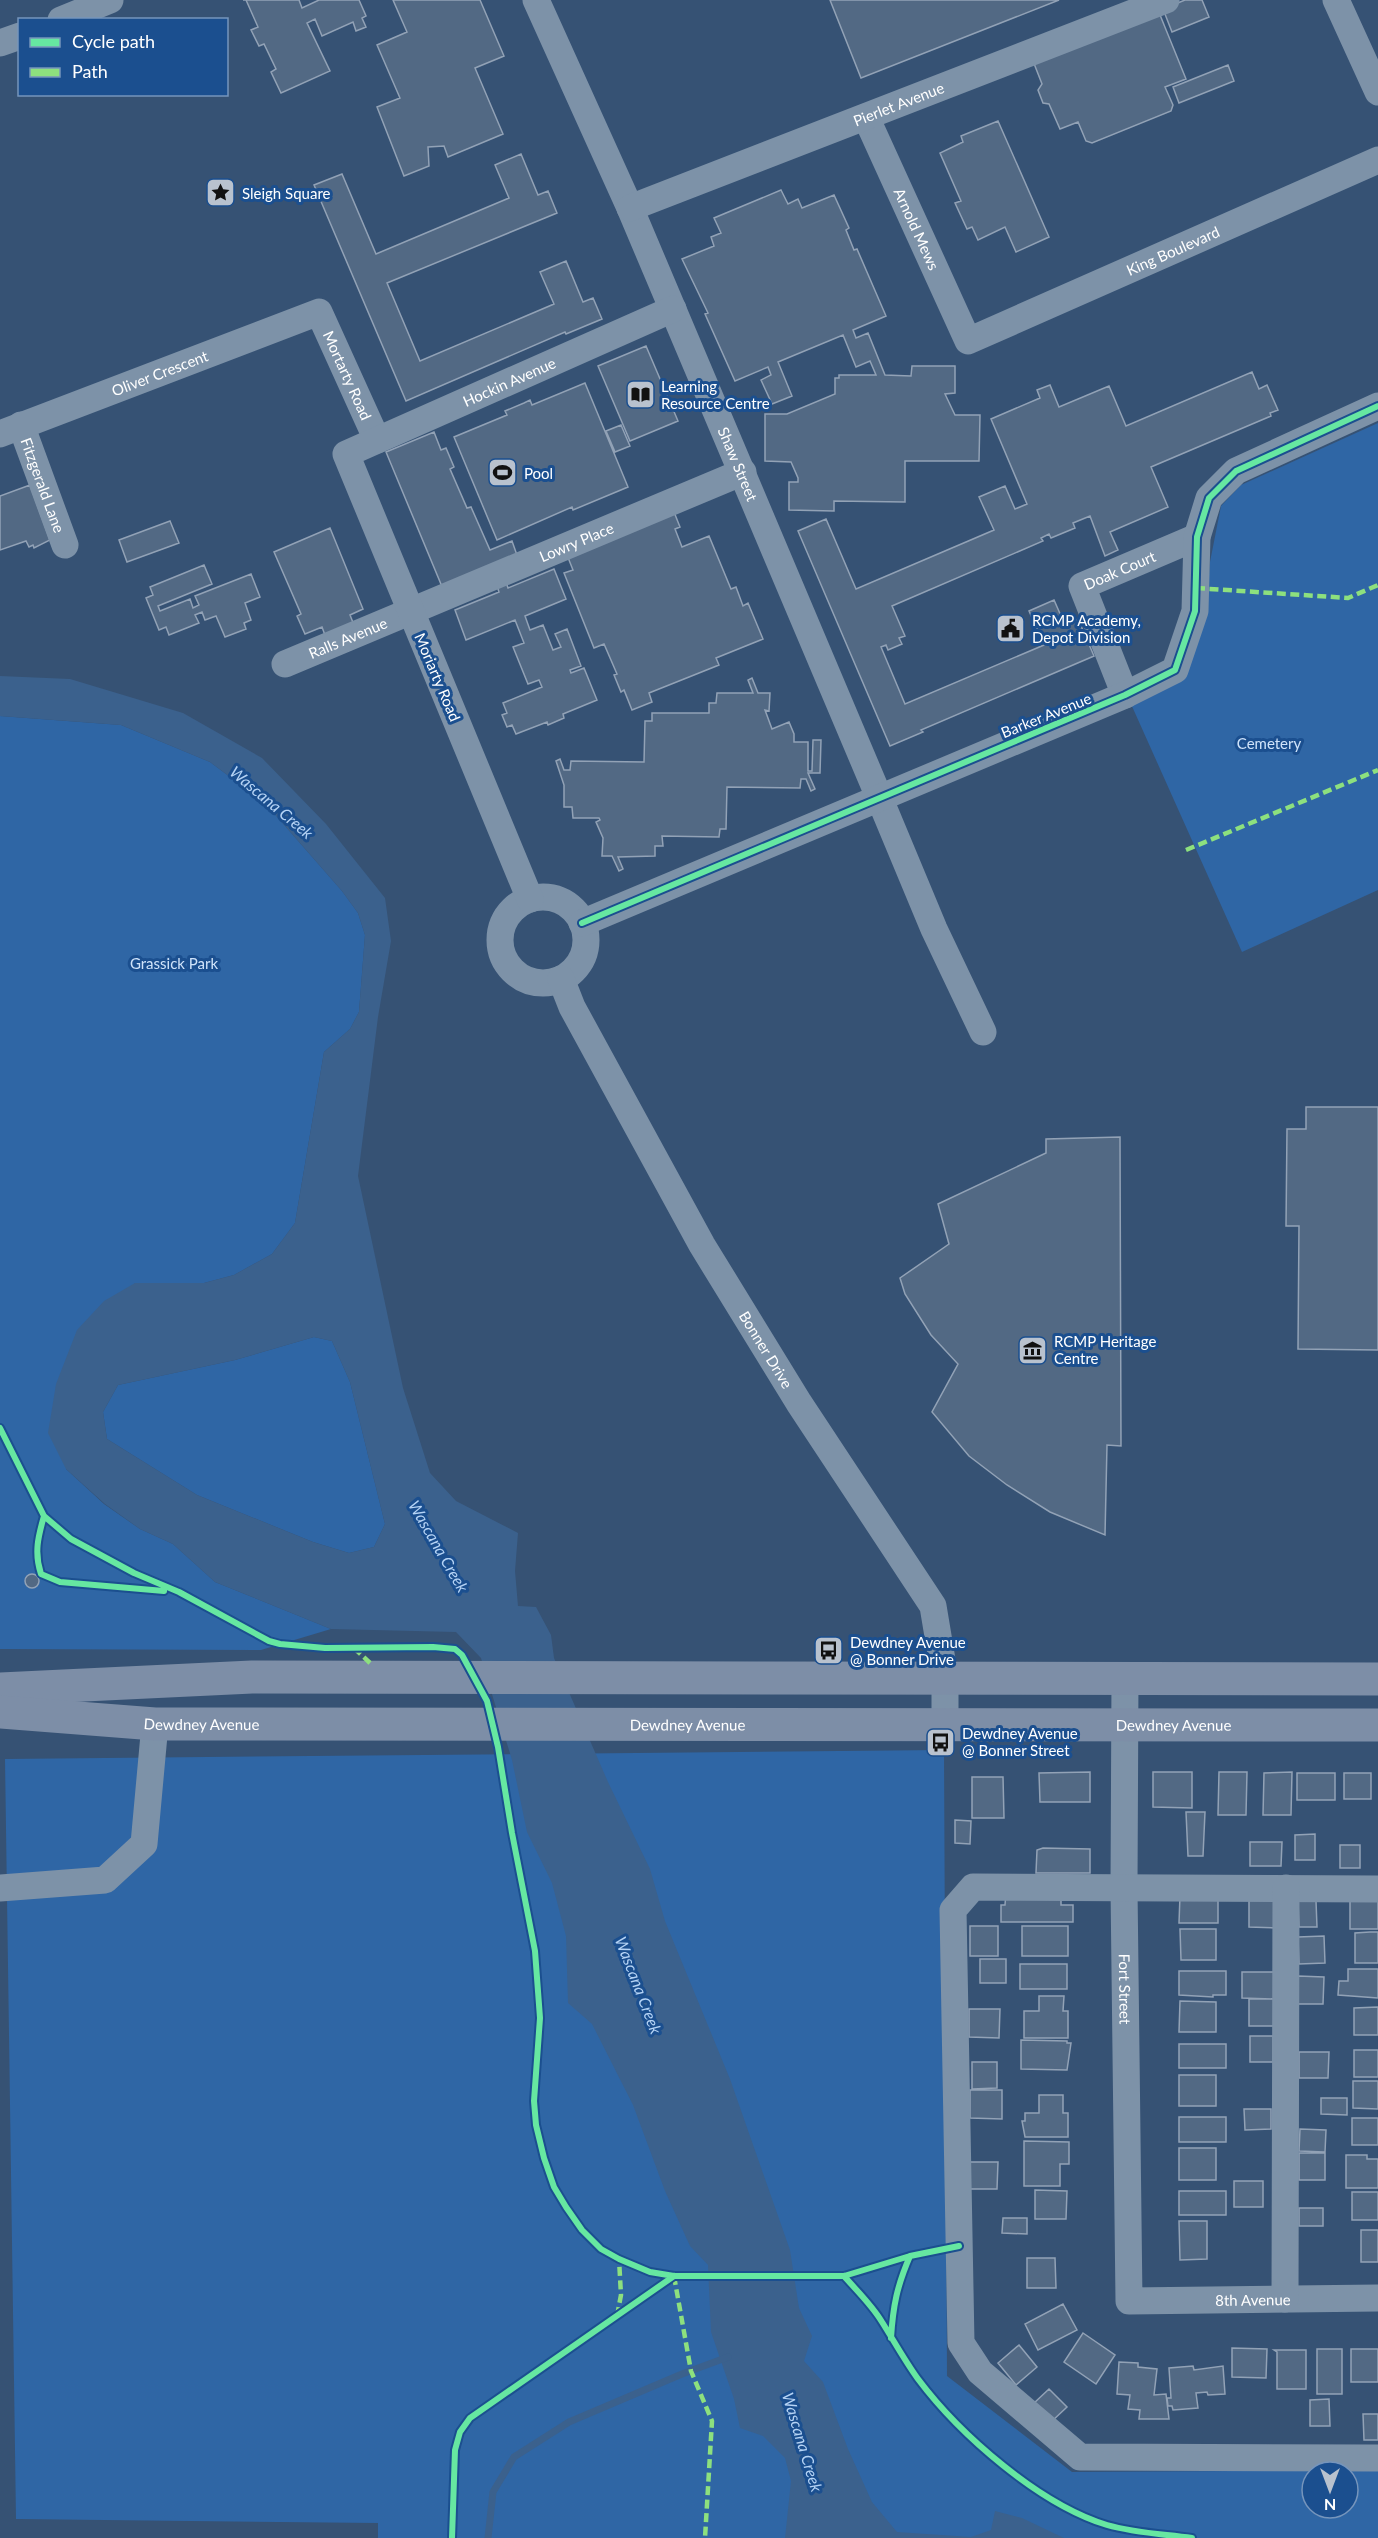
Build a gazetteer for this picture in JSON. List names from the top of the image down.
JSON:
{
  "streets": {
    "main road": ["Dewdney Avenue"],
    "street": [
      "Pierlet Avenue",
      "Arnold Mews",
      "King Boulevard",
      "Oliver Crescent",
      "Mortarty Road",
      "Hockin Avenue",
      "Shaw Street",
      "Fitzgerald Lane",
      "Lowry Place",
      "Doak Court",
      "Ralls Avenue",
      "Moriarty Road",
      "Barker Avenue",
      "Bonner Drive",
      "Fort Street",
      "8th Avenue"
    ]
  },
  "crossings": [
    ["Pierlet Avenue", "Arnold Mews"],
    ["Pierlet Avenue", "Shaw Street"],
    ["Arnold Mews", "King Boulevard"],
    ["Oliver Crescent", "Mortarty Road"],
    ["Oliver Crescent", "Fitzgerald Lane"],
    ["Mortarty Road", "Hockin Avenue"],
    ["Hockin Avenue", "Shaw Street"],
    ["Hockin Avenue", "Moriarty Road"],
    ["Shaw Street", "Lowry Place"],
    ["Shaw Street", "Barker Avenue"],
    ["Lowry Place", "Ralls Avenue"],
    ["Lowry Place", "Moriarty Road"],
    ["Doak Court", "Barker Avenue"],
    ["Ralls Avenue", "Moriarty Road"],
    ["Moriarty Road", "Barker Avenue"],
    ["Moriarty Road", "Bonner Drive"],
    ["Barker Avenue", "Bonner Drive"],
    ["Bonner Drive", "Dewdney Avenue"],
    ["Dewdney Avenue", "Fort Street"],
    ["Fort Street", "8th Avenue"]
  ],
  "water": ["Wascana Creek"],
  "parks": ["Cemetery", "Grassick Park"],
  "places": {
    "place": ["Sleigh Square"],
    "library": ["Learning Resource Centre"],
    "sports": ["Pool"],
    "public building": ["RCMP Academy, Depot Division"],
    "museum": ["RCMP Heritage Centre"],
    "bus stop": ["Dewdney Avenue @ Bonner Drive", "Dewdney Avenue @ Bonner Street"]
  },
  "legend": ["Cycle path", "Path"],
  "north": "bottom"
}
